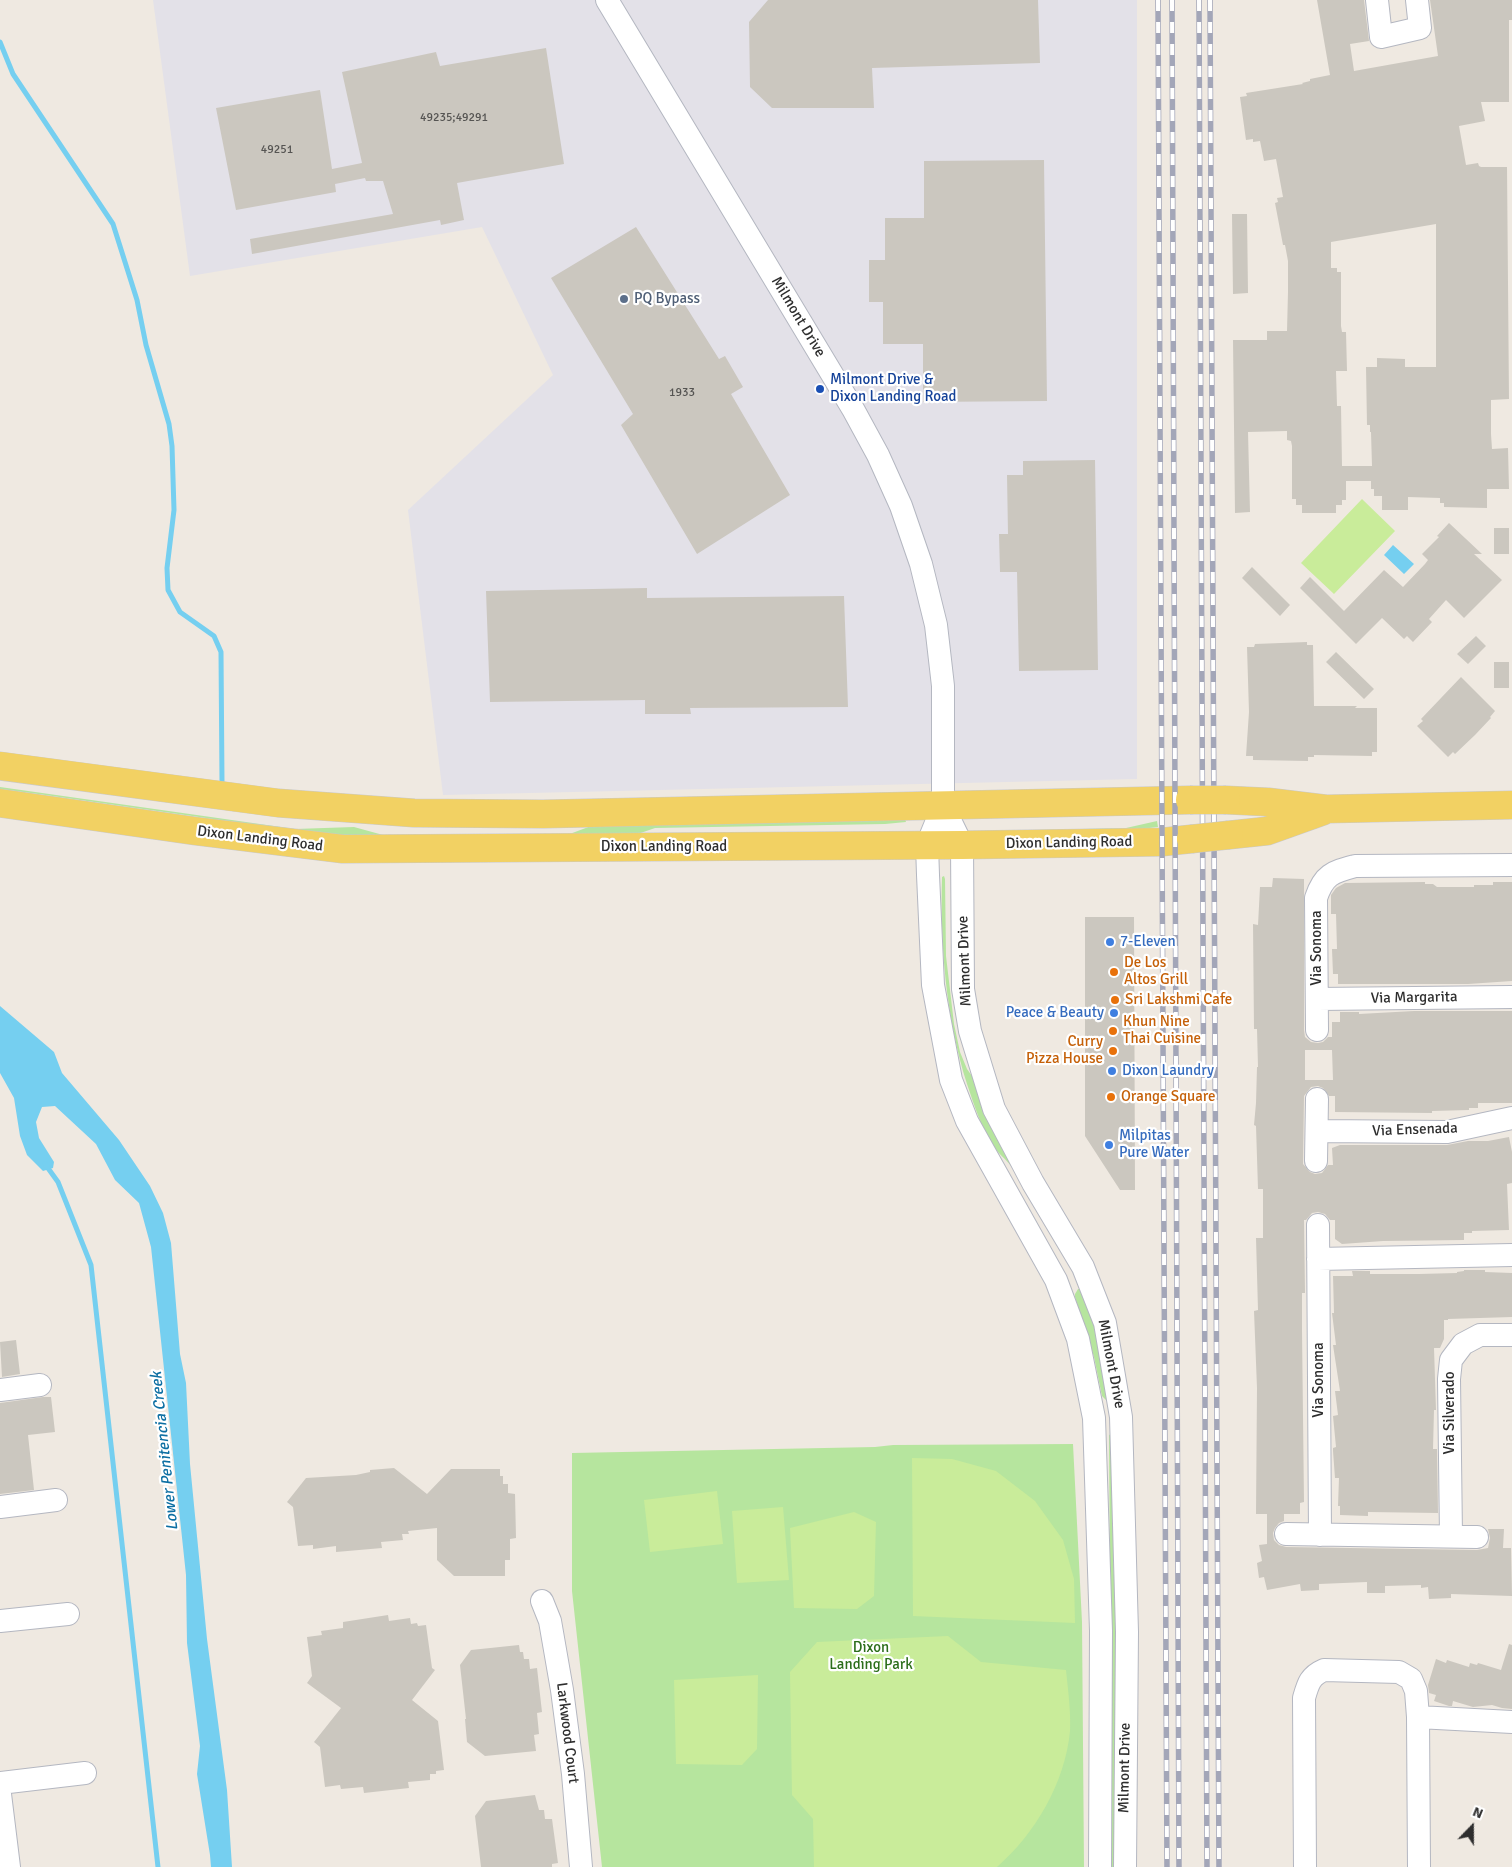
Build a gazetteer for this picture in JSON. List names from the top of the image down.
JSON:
{
  "streets": {
    "main road": ["Dixon Landing Road"],
    "street": [
      "Milmont Drive",
      "Via Sonoma",
      "Via Margarita",
      "Via Ensenada",
      "Via Silverado",
      "Larkwood Court"
    ]
  },
  "crossings": [
    ["Milmont Drive", "Dixon Landing Road"],
    ["Via Sonoma", "Via Margarita"]
  ],
  "water": ["Lower Penitencia Creek"],
  "parks": ["Dixon Landing Park"],
  "places": [
    "PQ Bypass",
    "Milmont Drive & Dixon Landing Road",
    "7-Eleven",
    "De Los Altos Grill",
    "Sri Lakshmi Cafe",
    "Peace & Beauty",
    "Khun Nine Thai Cuisine",
    "Curry Pizza House",
    "Dixon Laundry",
    "Orange Square",
    "Milpitas Pure Water"
  ],
  "house_numbers": ["49235;49291", "49251", "1933"],
  "north": "top"
}
